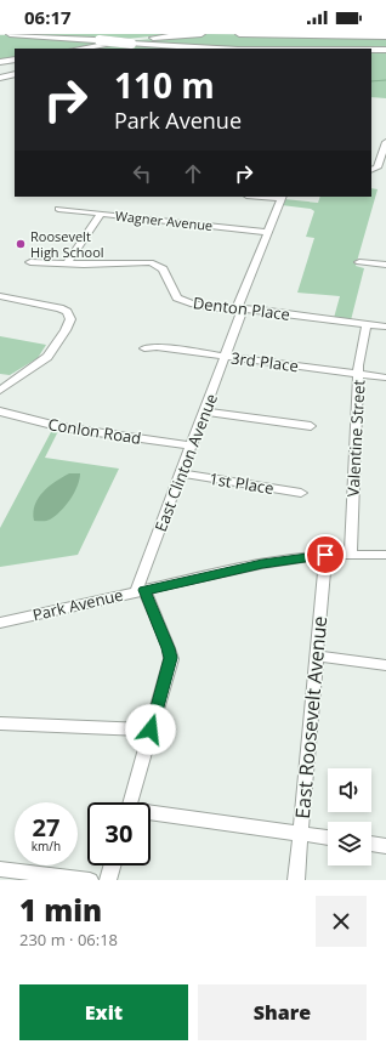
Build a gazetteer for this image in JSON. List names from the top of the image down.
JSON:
{
  "streets": {
    "street": [
      "Wagner Avenue",
      "Denton Place",
      "3rd Place",
      "Conlon Road",
      "Valentine Street",
      "East Clinton Avenue",
      "1st Place",
      "Park Avenue",
      "East Roosevelt Avenue"
    ]
  },
  "crossings": [
    ["Denton Place", "Valentine Street"],
    ["Denton Place", "East Clinton Avenue"],
    ["3rd Place", "Valentine Street"],
    ["3rd Place", "East Clinton Avenue"],
    ["Conlon Road", "East Clinton Avenue"],
    ["Valentine Street", "Park Avenue"],
    ["East Clinton Avenue", "1st Place"],
    ["East Clinton Avenue", "Park Avenue"],
    ["Park Avenue", "East Roosevelt Avenue"]
  ],
  "places": ["Roosevelt High School"],
  "page": {
    "status": "06:17",
    "turn": ["110 m", "Park Avenue"],
    "speed": "27 km/h",
    "limit": "30",
    "heading": ["1 min", "230 m · 06:18"],
    "buttons": ["Exit", "Share"]
  }
}
